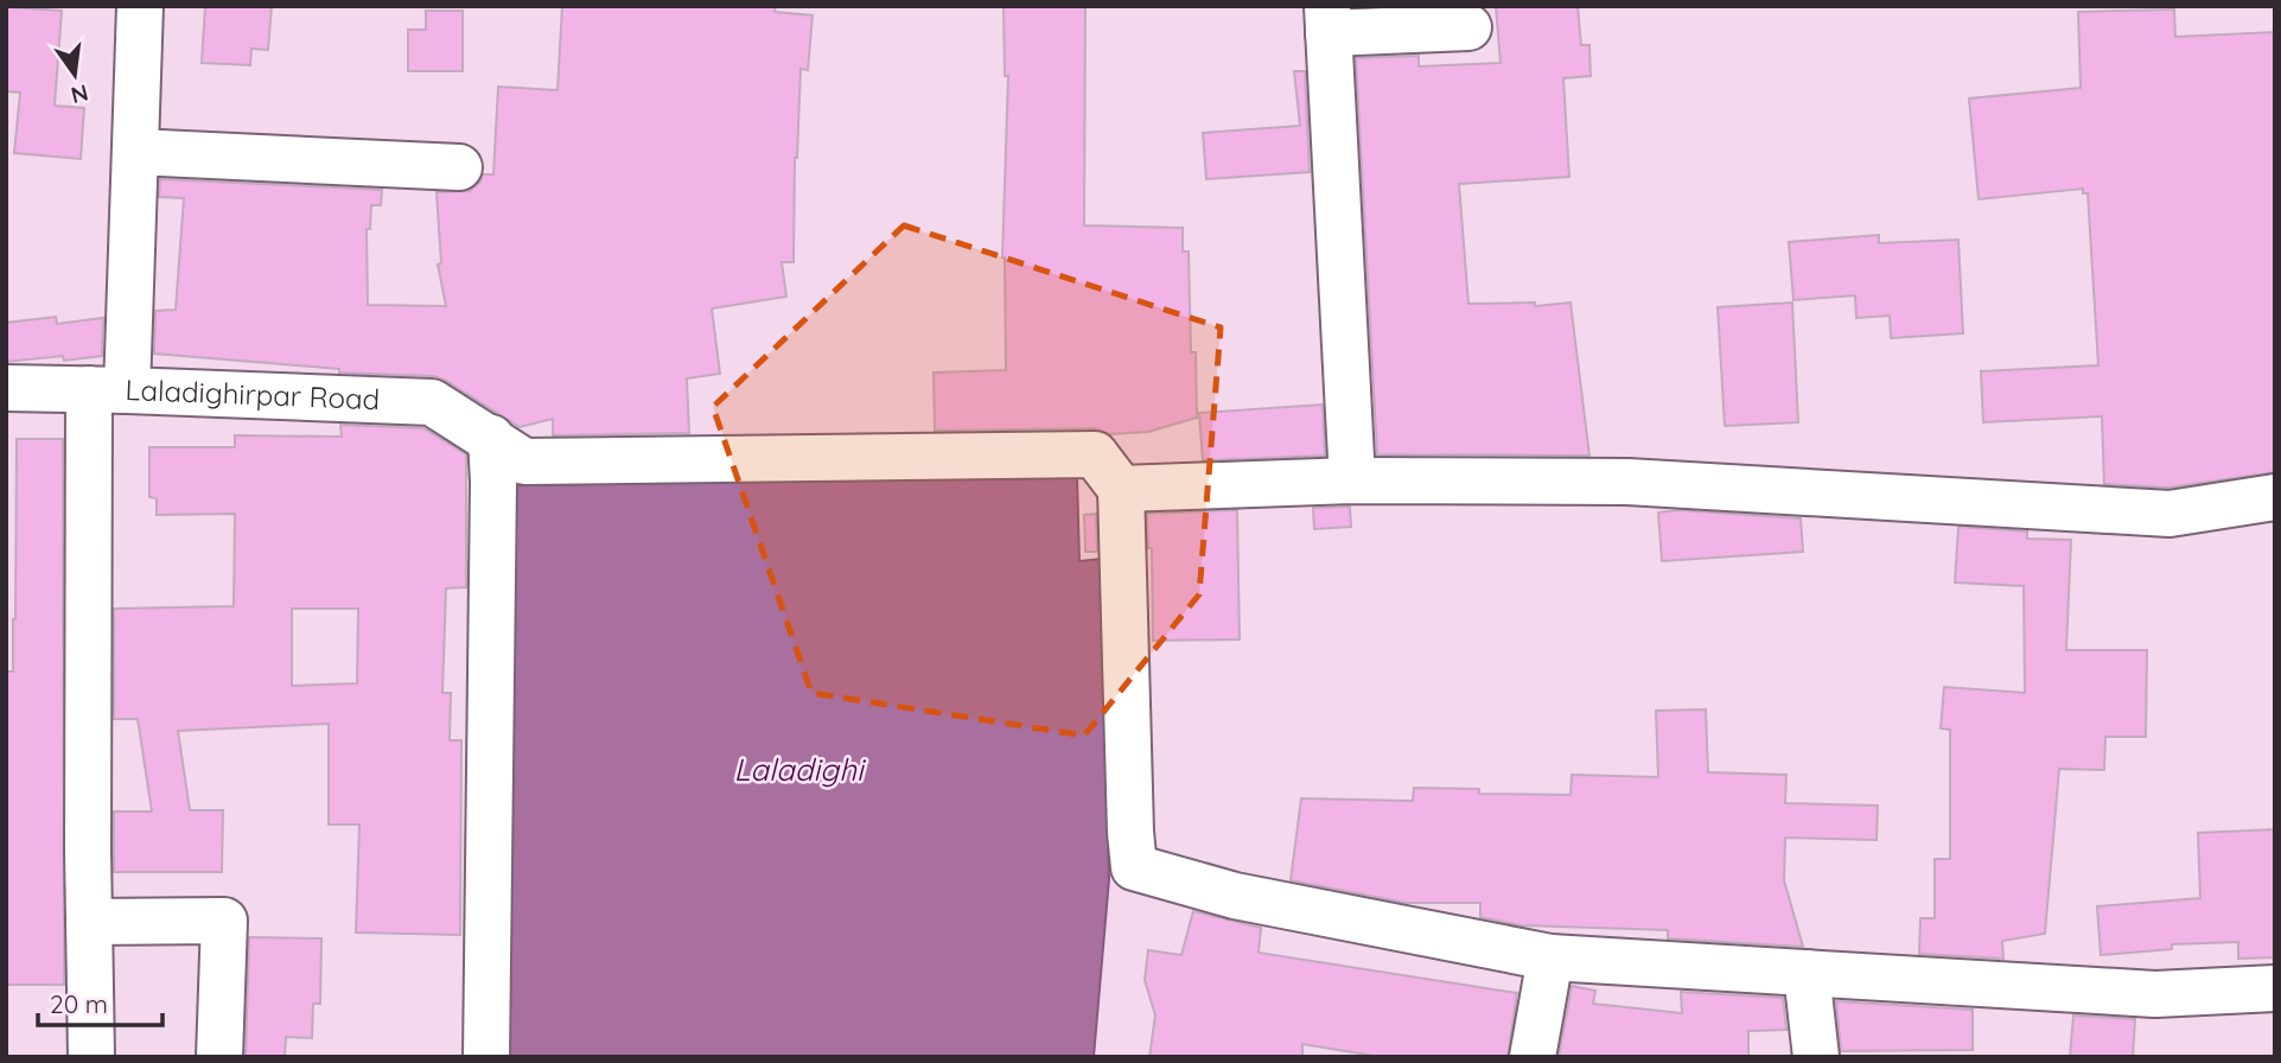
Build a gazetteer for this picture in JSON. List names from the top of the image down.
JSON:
{
  "streets": {
    "street": ["Laladighirpar Road"]
  },
  "water": ["Laladighi"],
  "scale_bar": "20 m",
  "north": "bottom"
}
